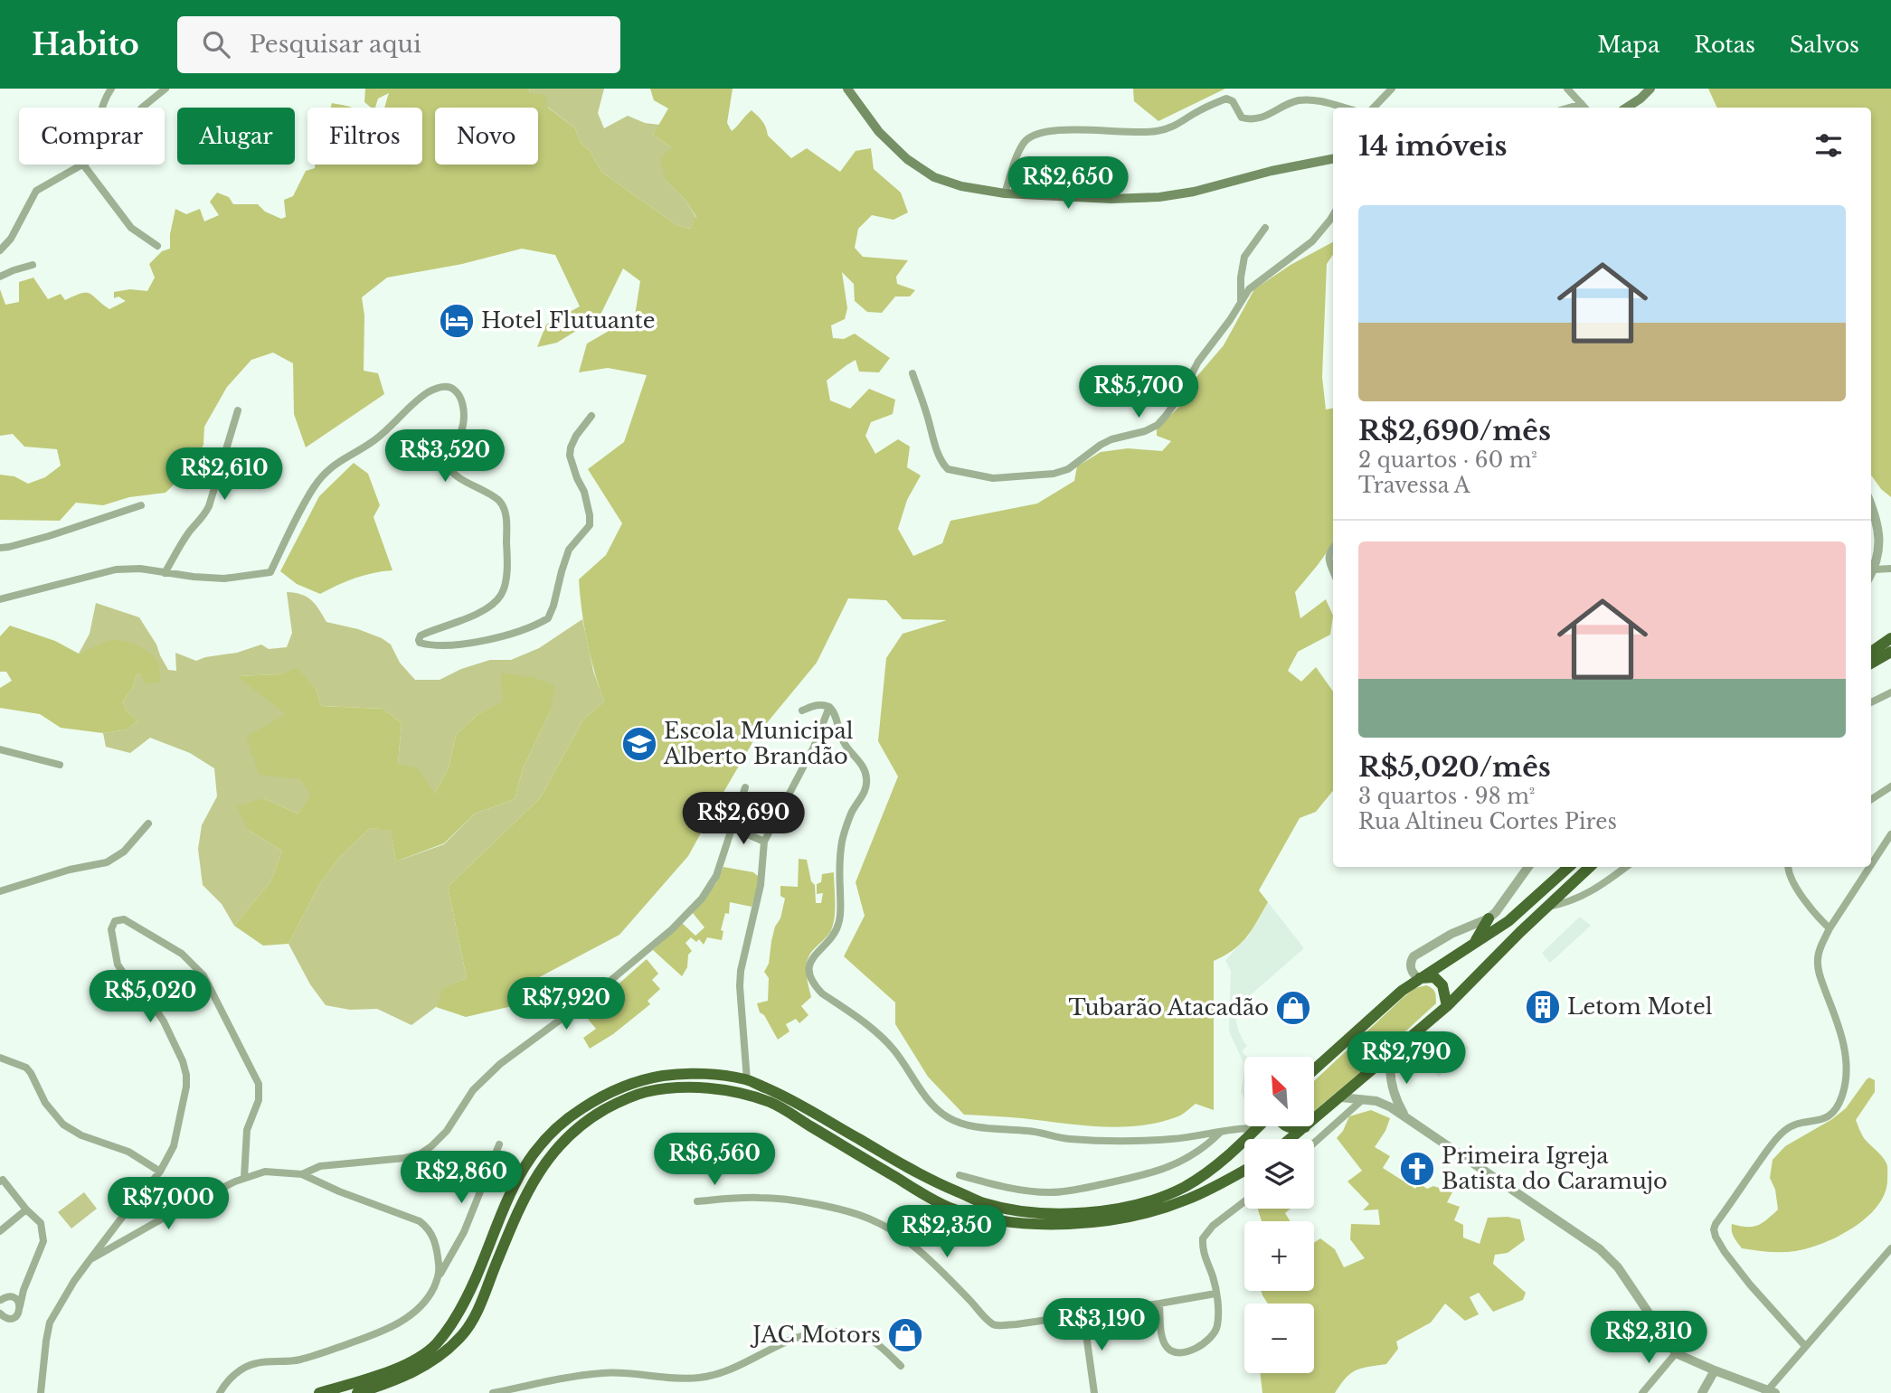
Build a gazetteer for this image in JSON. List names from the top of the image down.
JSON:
{
  "places": {
    "hotel": ["Hotel Flutuante"],
    "school or university": ["Escola Municipal Alberto Brandão"],
    "building": ["Letom Motel"],
    "shop": ["Tubarão Atacadão", "JAC Motors"],
    "church": ["Primeira Igreja Batista do Caramujo"]
  },
  "north": "top left",
  "page": {
    "header": "Habito",
    "search": "Pesquisar aqui",
    "nav": ["Mapa", "Rotas", "Salvos"],
    "chip": [
      "Comprar",
      "Alugar",
      "Filtros",
      "Novo"
    ],
    "heading": "14 imóveis",
    "price": [
      "R$2,650",
      "R$5,700",
      "R$3,520",
      "R$2,610",
      "R$2,690",
      "R$5,020",
      "R$7,920",
      "R$2,790",
      "R$6,560",
      "R$2,860",
      "R$7,000",
      "R$2,350",
      "R$3,190",
      "R$2,310"
    ],
    "list": [
      {
        "name": "R$2,690/mês",
        "note": "2 quartos · 60 m² · Travessa A"
      },
      {
        "name": "R$5,020/mês",
        "note": "3 quartos · 98 m² · Rua Altineu Cortes Pires"
      }
    ],
    "map_buttons": ["+", "−"]
  }
}
